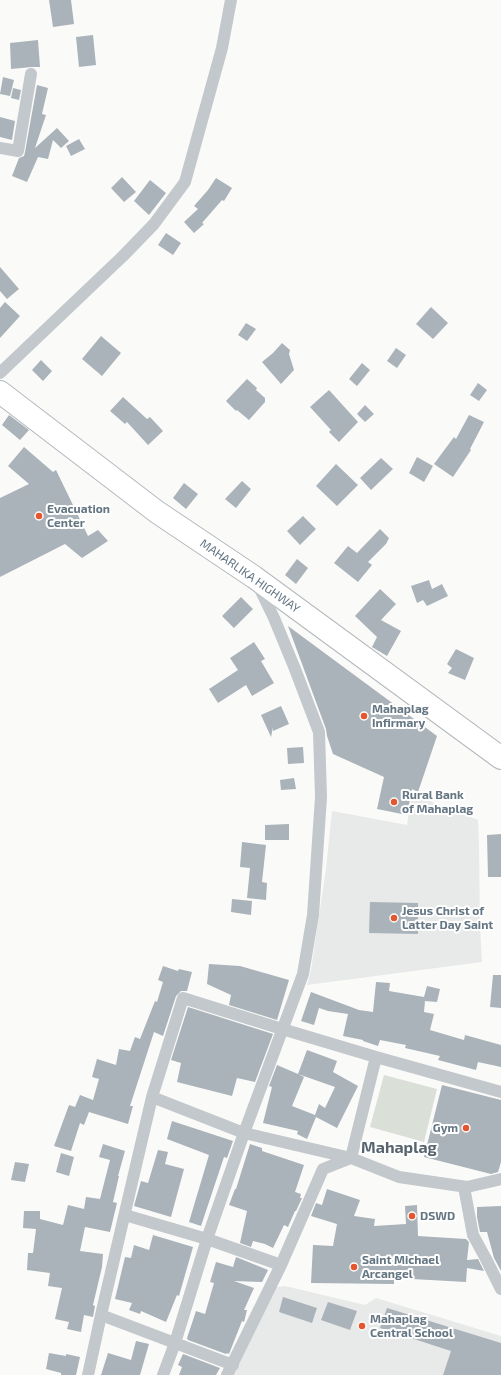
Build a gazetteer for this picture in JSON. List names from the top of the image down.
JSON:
{
  "streets": {
    "highway": ["MAHARLIKA HIGHWAY"]
  },
  "districts": ["Mahaplag"],
  "places": [
    "Evacuation Center",
    "Mahaplag Infirmary",
    "Rural Bank of Mahaplag",
    "Jesus Christ of Latter Day Saint",
    "Gym",
    "DSWD",
    "Saint Michael Arcangel",
    "Mahaplag Central School"
  ]
}
